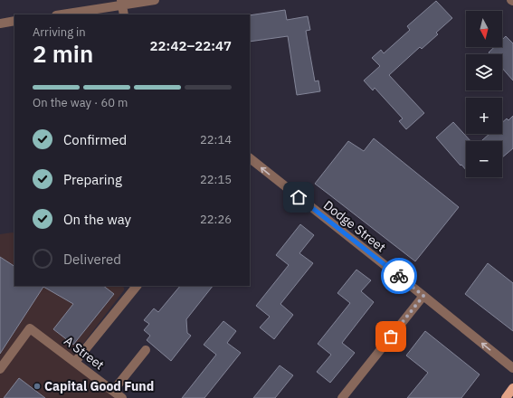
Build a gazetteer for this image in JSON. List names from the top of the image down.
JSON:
{
  "streets": {
    "street": ["Dodge Street", "A Street"]
  },
  "one_way": ["Dodge Street"],
  "places": ["Capital Good Fund"],
  "north": "bottom",
  "page": {
    "map_buttons": ["+", "−"],
    "heading": ["2 min", "Arriving in", "22:42–22:47"],
    "bar": "On the way · 60 m",
    "list": [
      ["Confirmed", "22:14"],
      ["Preparing", "22:15"],
      ["On the way", "22:26"],
      "Delivered"
    ]
  }
}
